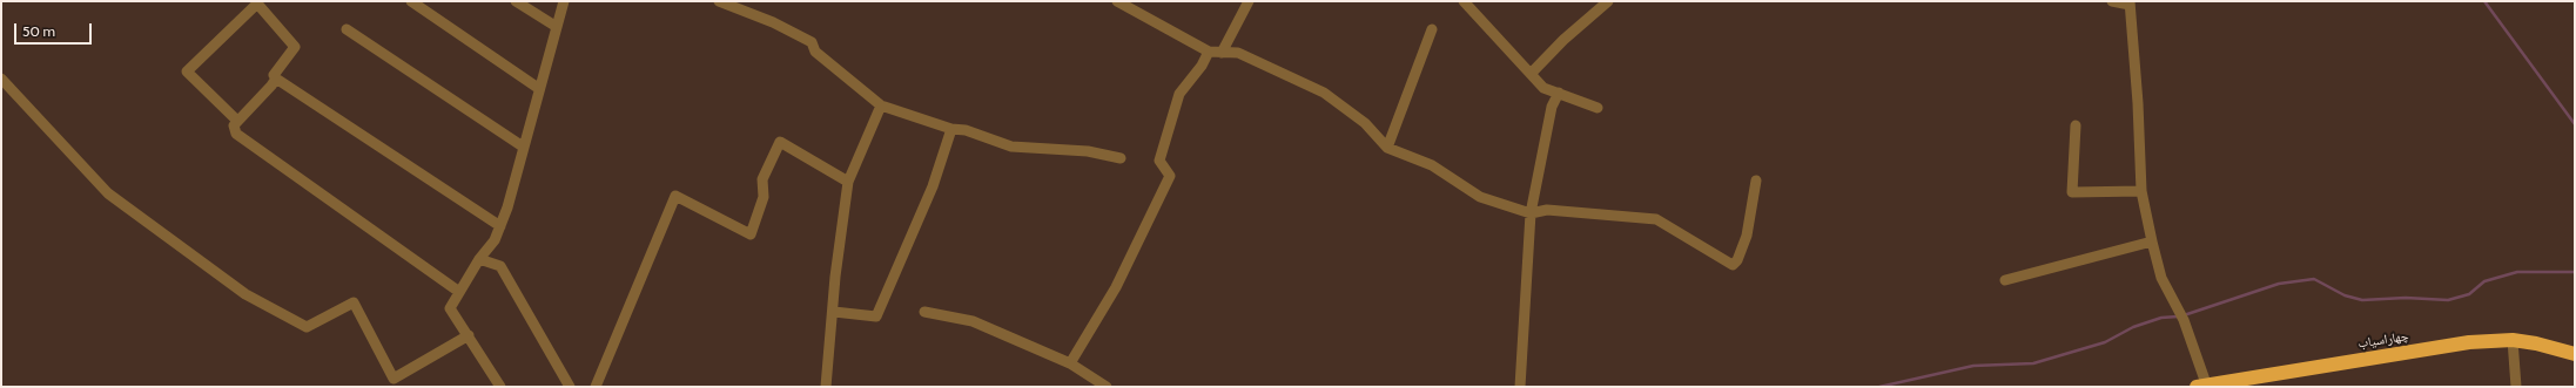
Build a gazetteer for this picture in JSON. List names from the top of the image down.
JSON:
{
  "streets": {
    "highway": ["چهاراسیاب"]
  },
  "scale_bar": "50 m"
}
